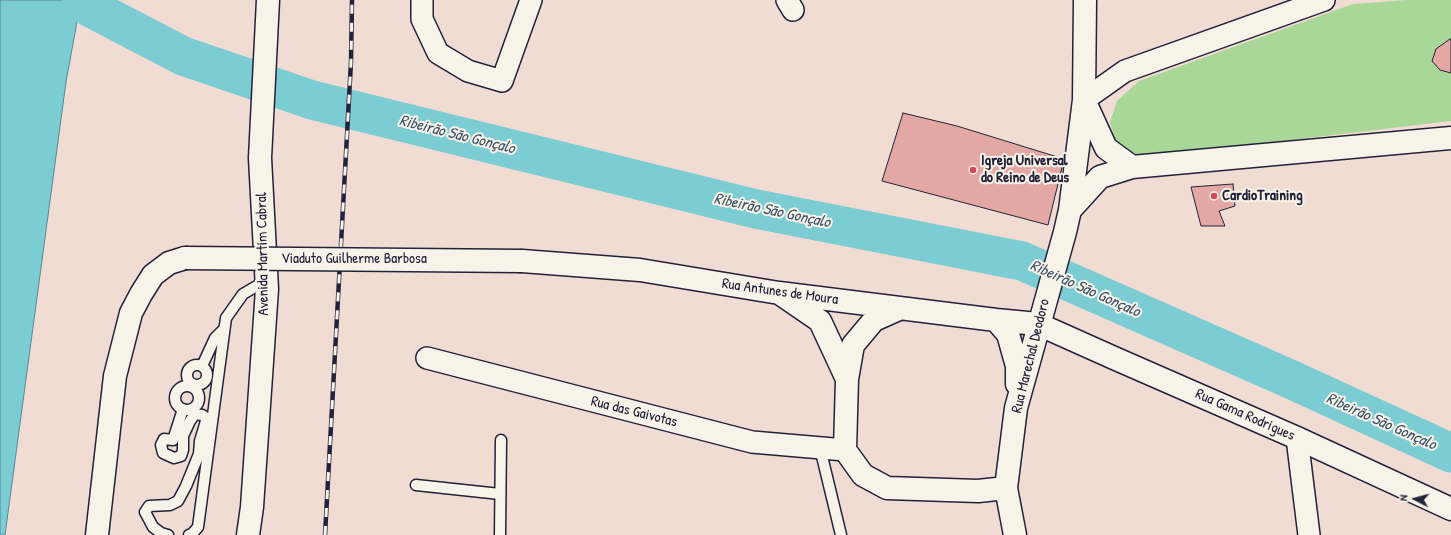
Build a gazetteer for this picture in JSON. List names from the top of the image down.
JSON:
{
  "streets": {
    "street": [
      "Avenida Martim Cabral",
      "Viaduto Guilherme Barbosa",
      "Rua Antunes de Moura",
      "Rua Marechal Deodoro",
      "Rua das Gaivotas",
      "Rua Gama Rodrigues"
    ]
  },
  "crossings": [
    ["Viaduto Guilherme Barbosa", "Rua Antunes de Moura"],
    ["Rua Antunes de Moura", "Rua Marechal Deodoro"],
    ["Rua Antunes de Moura", "Rua Gama Rodrigues"],
    ["Rua Marechal Deodoro", "Rua Gama Rodrigues"]
  ],
  "water": ["Ribeirão São Gonçalo"],
  "places": ["Igreja Universal do Reino de Deus", "CardioTraining"],
  "north": "left"
}
